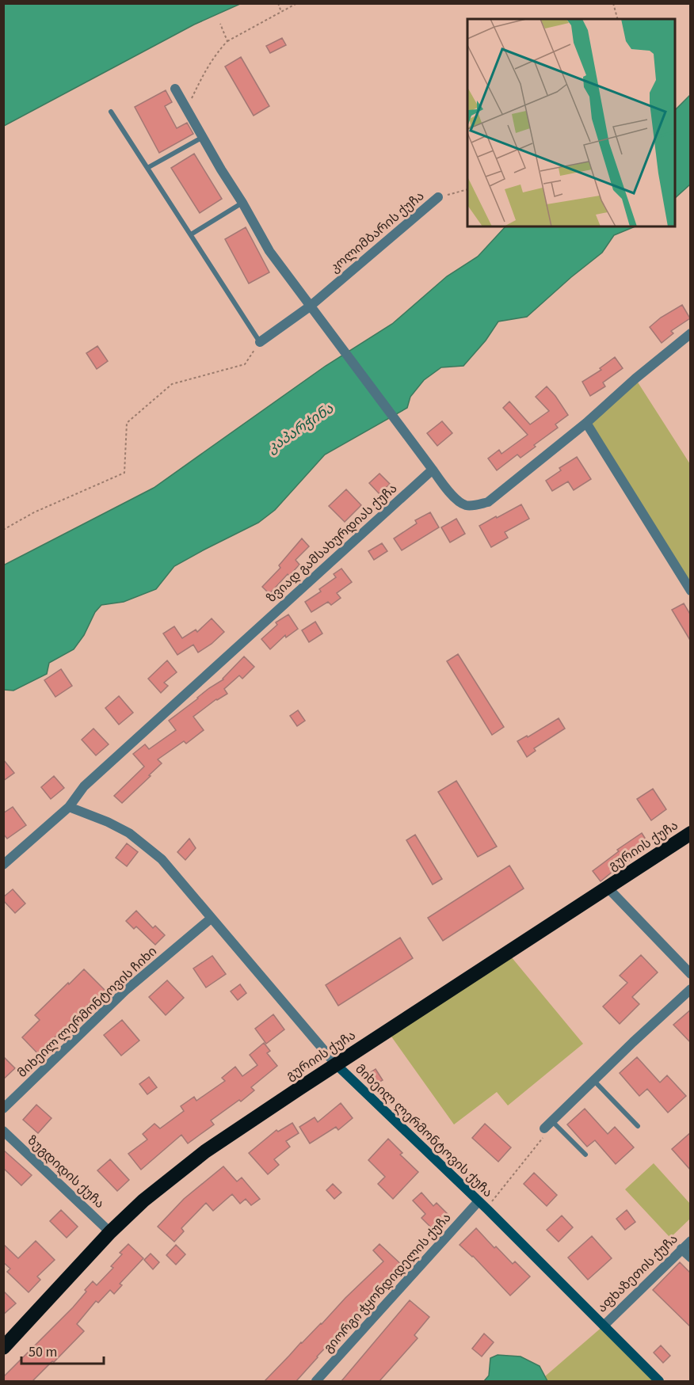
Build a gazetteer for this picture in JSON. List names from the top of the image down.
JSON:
{
  "streets": {
    "highway": ["გურიის ქუჩა"],
    "street": [
      "კოლიმბარის ქუჩა",
      "ზვიად გამსახურდიას ქუჩა",
      "მიხეილ ლერმონტოვის ჩიხი",
      "მიხეილ ლერმონტოვის ქუჩა",
      "ზუგდიდის ქუჩა",
      "აფხაზეთის ქუჩა",
      "გიორგი ჭყონდიდელის ქუჩა"
    ]
  },
  "crossings": [
    ["ზვიად გამსახურდიას ქუჩა", "მიხეილ ლერმონტოვის ქუჩა"],
    ["გურიის ქუჩა", "მიხეილ ლერმონტოვის ქუჩა"],
    ["გურიის ქუჩა", "ზუგდიდის ქუჩა"],
    ["მიხეილ ლერმონტოვის ჩიხი", "მიხეილ ლერმონტოვის ქუჩა"],
    ["მიხეილ ლერმონტოვის ქუჩა", "აფხაზეთის ქუჩა"],
    ["მიხეილ ლერმონტოვის ქუჩა", "გიორგი ჭყონდიდელის ქუჩა"]
  ],
  "water": ["კაპარჭინა"],
  "scale_bar": "50 m"
}
